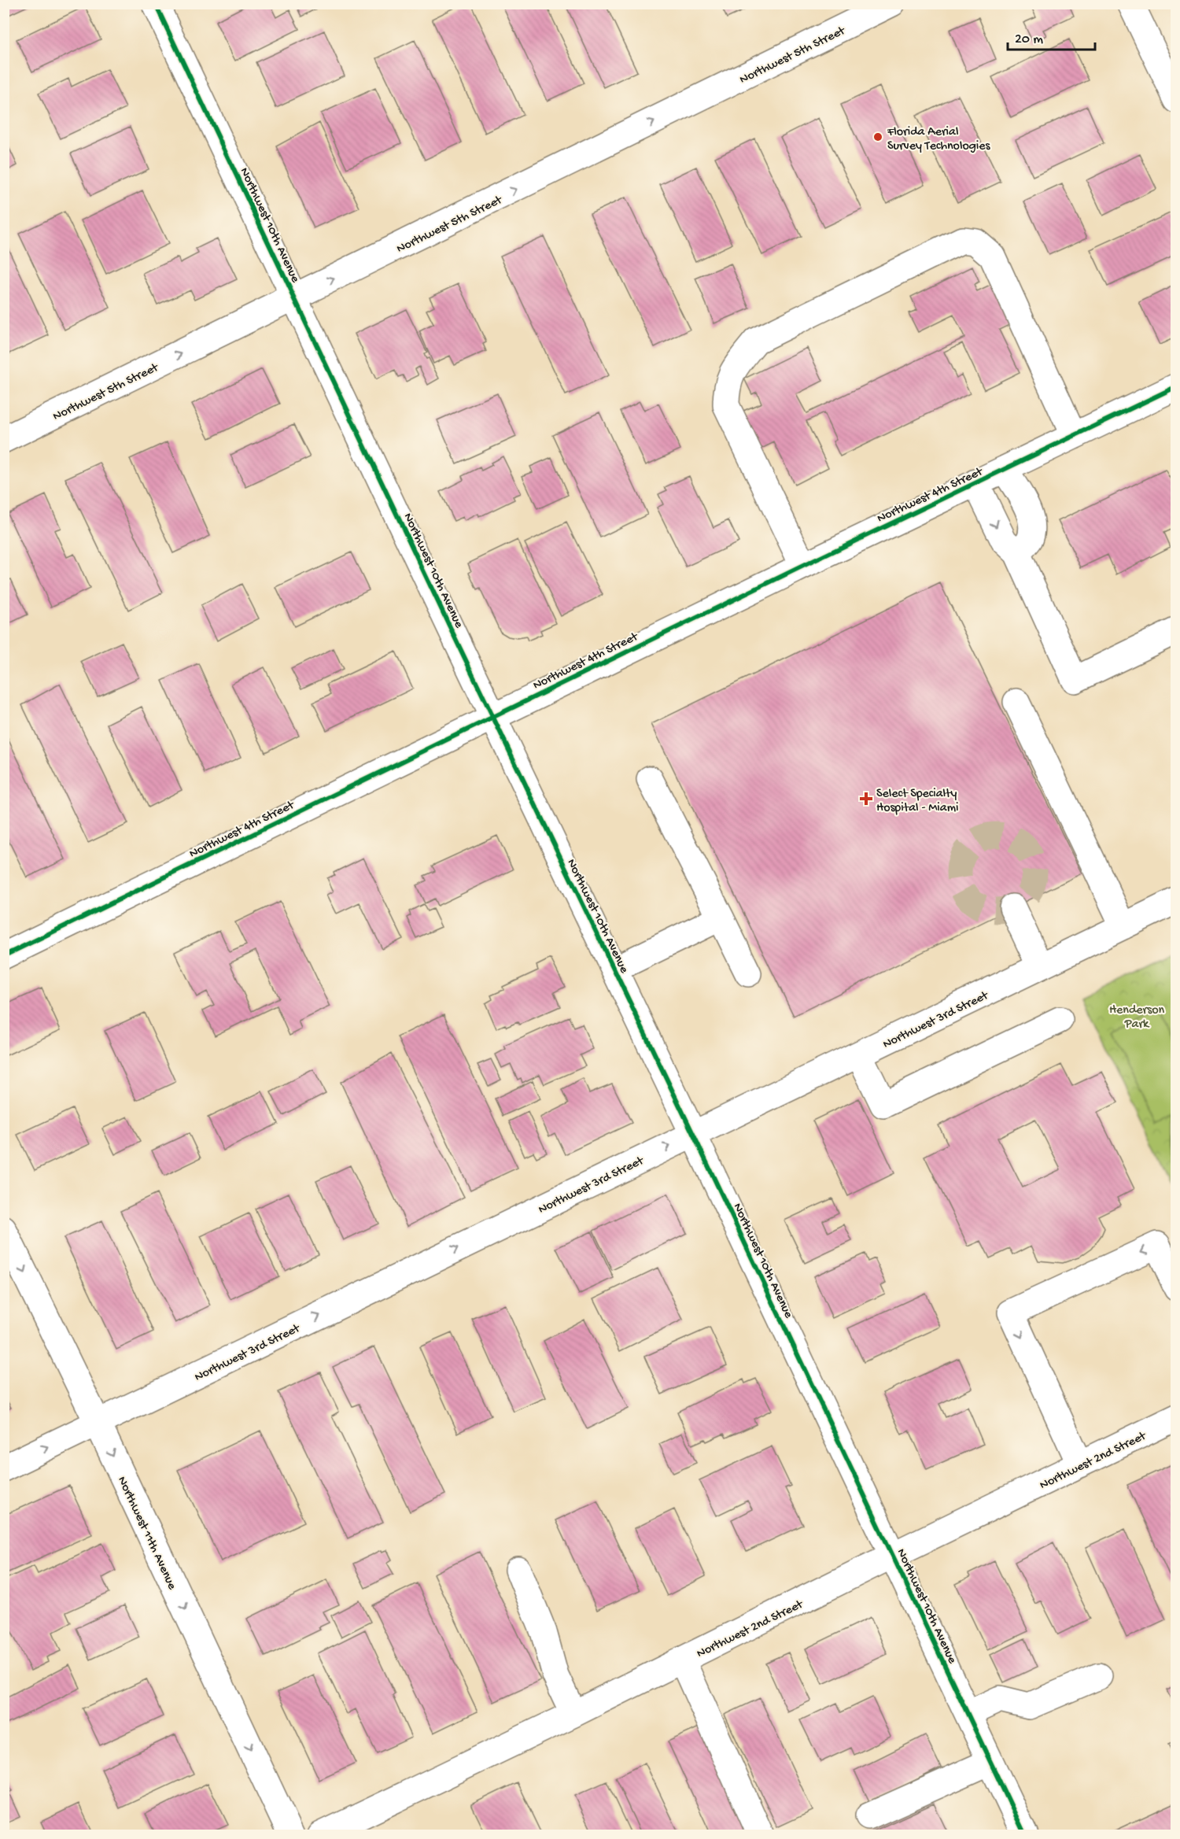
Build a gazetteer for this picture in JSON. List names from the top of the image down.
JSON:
{
  "streets": {
    "street": [
      "Northwest 5th Street",
      "Northwest 10th Avenue",
      "Northwest 4th Street",
      "Northwest 3rd Street",
      "Northwest 2nd Street",
      "Northwest 11th Avenue"
    ]
  },
  "crossings": [
    ["Northwest 5th Street", "Northwest 10th Avenue"],
    ["Northwest 10th Avenue", "Northwest 4th Street"],
    ["Northwest 10th Avenue", "Northwest 3rd Street"],
    ["Northwest 10th Avenue", "Northwest 2nd Street"],
    ["Northwest 3rd Street", "Northwest 11th Avenue"]
  ],
  "one_way": ["Northwest 5th Street", "Northwest 3rd Street", "Northwest 11th Avenue"],
  "parks": ["Henderson Park"],
  "places": {
    "other": ["Florida Aerial Survey Technologies"],
    "health": ["Select Specialty Hospital - Miami"]
  },
  "scale_bar": "20 m"
}
